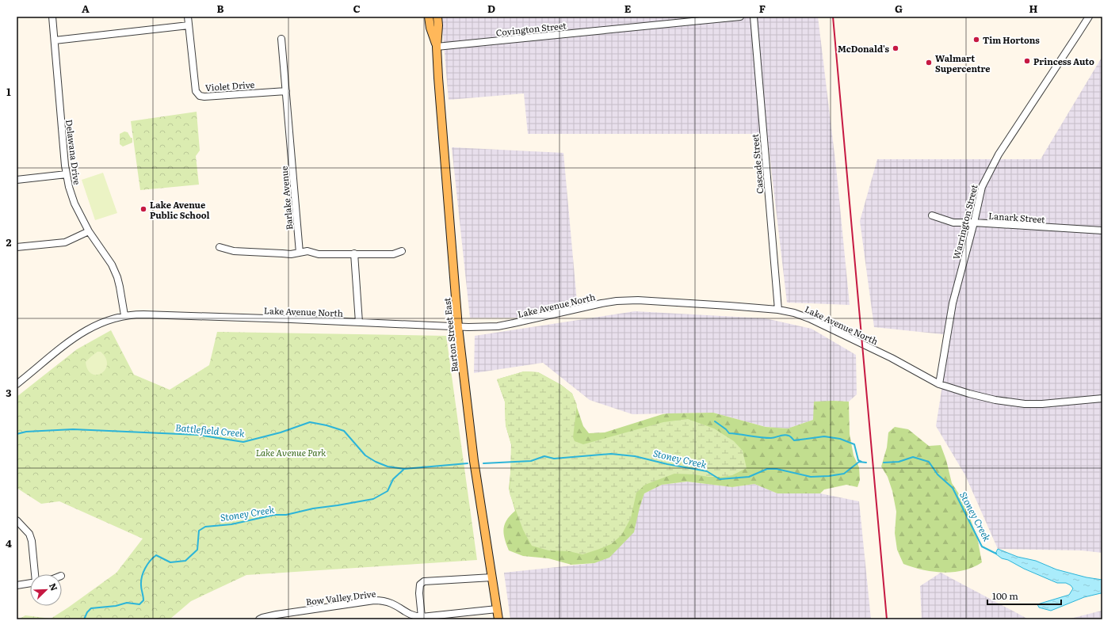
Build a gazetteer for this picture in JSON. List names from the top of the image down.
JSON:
{
  "streets": {
    "main road": ["Barton Street East"],
    "street": [
      "Covington Street",
      "Violet Drive",
      "Delawana Drive",
      "Cascade Street",
      "Barlake Avenue",
      "Lanark Street",
      "Warrington Street",
      "Lake Avenue North",
      "Bow Valley Drive"
    ]
  },
  "crossings": [
    ["Covington Street", "Barton Street East"],
    ["Violet Drive", "Barlake Avenue"],
    ["Delawana Drive", "Lake Avenue North"],
    ["Cascade Street", "Lake Avenue North"],
    ["Lanark Street", "Warrington Street"],
    ["Warrington Street", "Lake Avenue North"],
    ["Lake Avenue North", "Barton Street East"],
    ["Barton Street East", "Bow Valley Drive"]
  ],
  "water": ["Battlefield Creek", "Stoney Creek"],
  "parks": ["Lake Avenue Park"],
  "places": [
    "Tim Hortons",
    "McDonald's",
    "Princess Auto",
    "Walmart Supercentre",
    "Lake Avenue Public School"
  ],
  "scale_bar": "100 m",
  "north": "top right",
  "grid": {
    "columns": [
      "A",
      "B",
      "C",
      "D",
      "E",
      "F",
      "G",
      "H"
    ],
    "rows": [
      "1",
      "2",
      "3",
      "4"
    ]
  }
}
